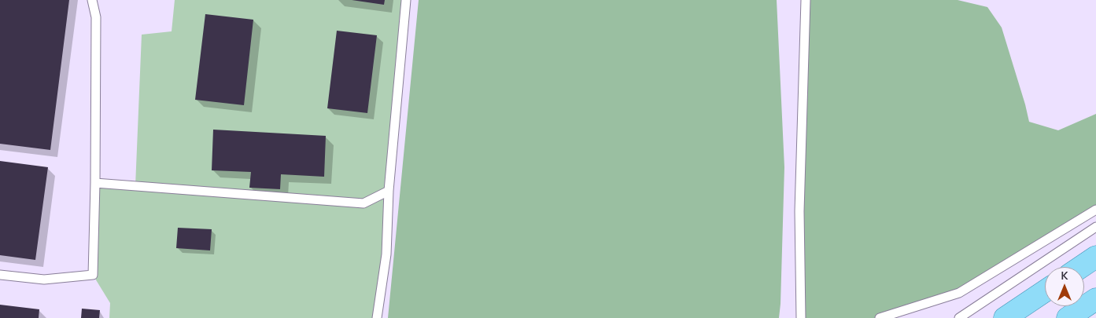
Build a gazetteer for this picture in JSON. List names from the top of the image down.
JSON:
{
  "north": "top"
}
